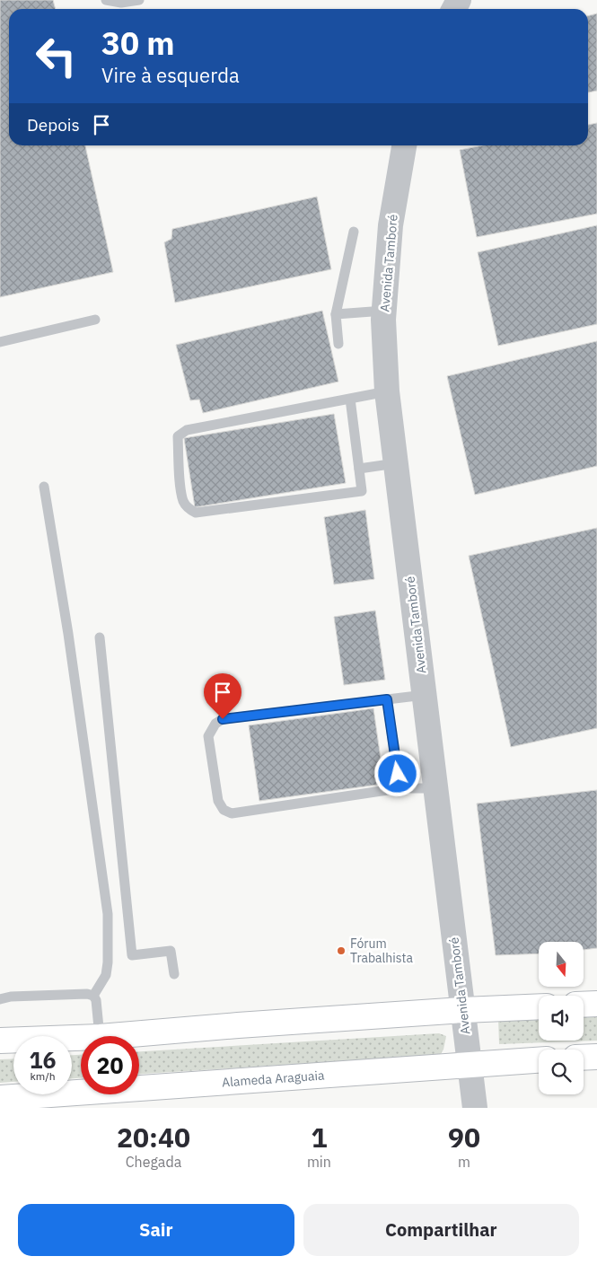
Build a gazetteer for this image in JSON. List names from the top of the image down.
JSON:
{
  "streets": {
    "main road": ["Alameda Araguaia"],
    "street": ["Avenida Tamboré"]
  },
  "crossings": [
    ["Avenida Tamboré", "Alameda Araguaia"]
  ],
  "places": ["Fórum Trabalhista"],
  "north": "bottom",
  "page": {
    "turn": ["30 m", "Vire à esquerda"],
    "then": "Depois",
    "speed": "16 km/h",
    "limit": "20",
    "eta": [
      "20:40",
      "Chegada",
      "1",
      "min",
      "90",
      "m"
    ],
    "buttons": ["Sair", "Compartilhar"]
  }
}
